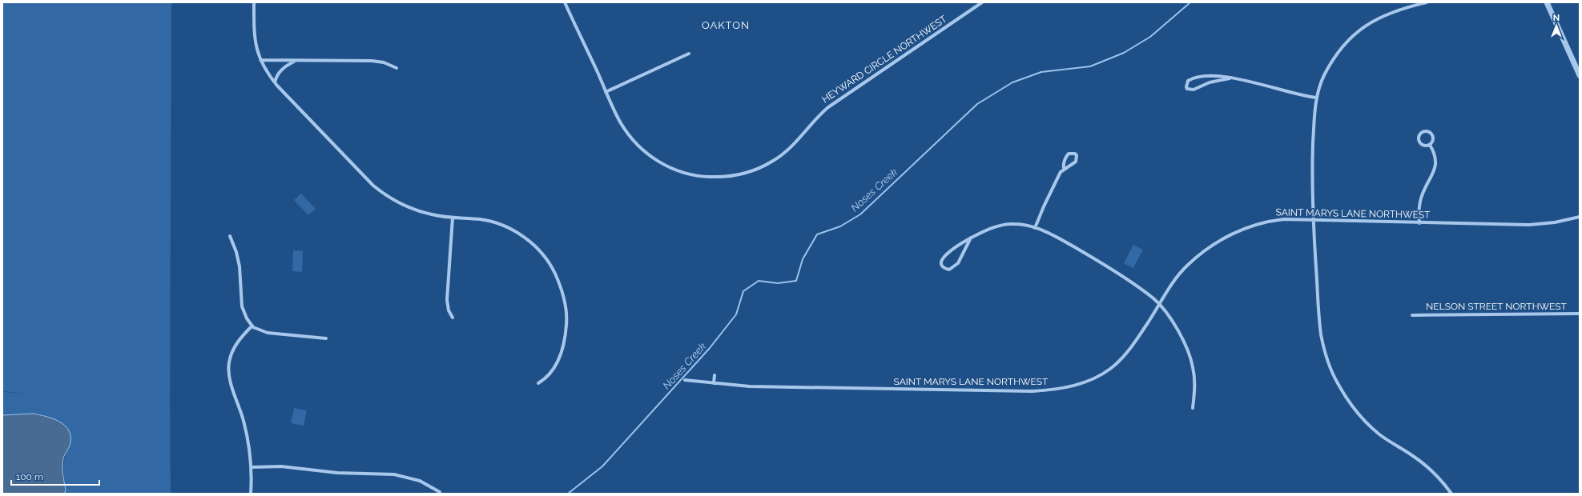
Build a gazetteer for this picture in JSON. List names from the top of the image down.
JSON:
{
  "streets": {
    "street": ["HEYWARD CIRCLE NORTHWEST", "SAINT MARYS LANE NORTHWEST", "NELSON STREET NORTHWEST"]
  },
  "districts": ["OAKTON"],
  "water": ["Noses Creek"],
  "scale_bar": "100 m",
  "north": "top"
}
